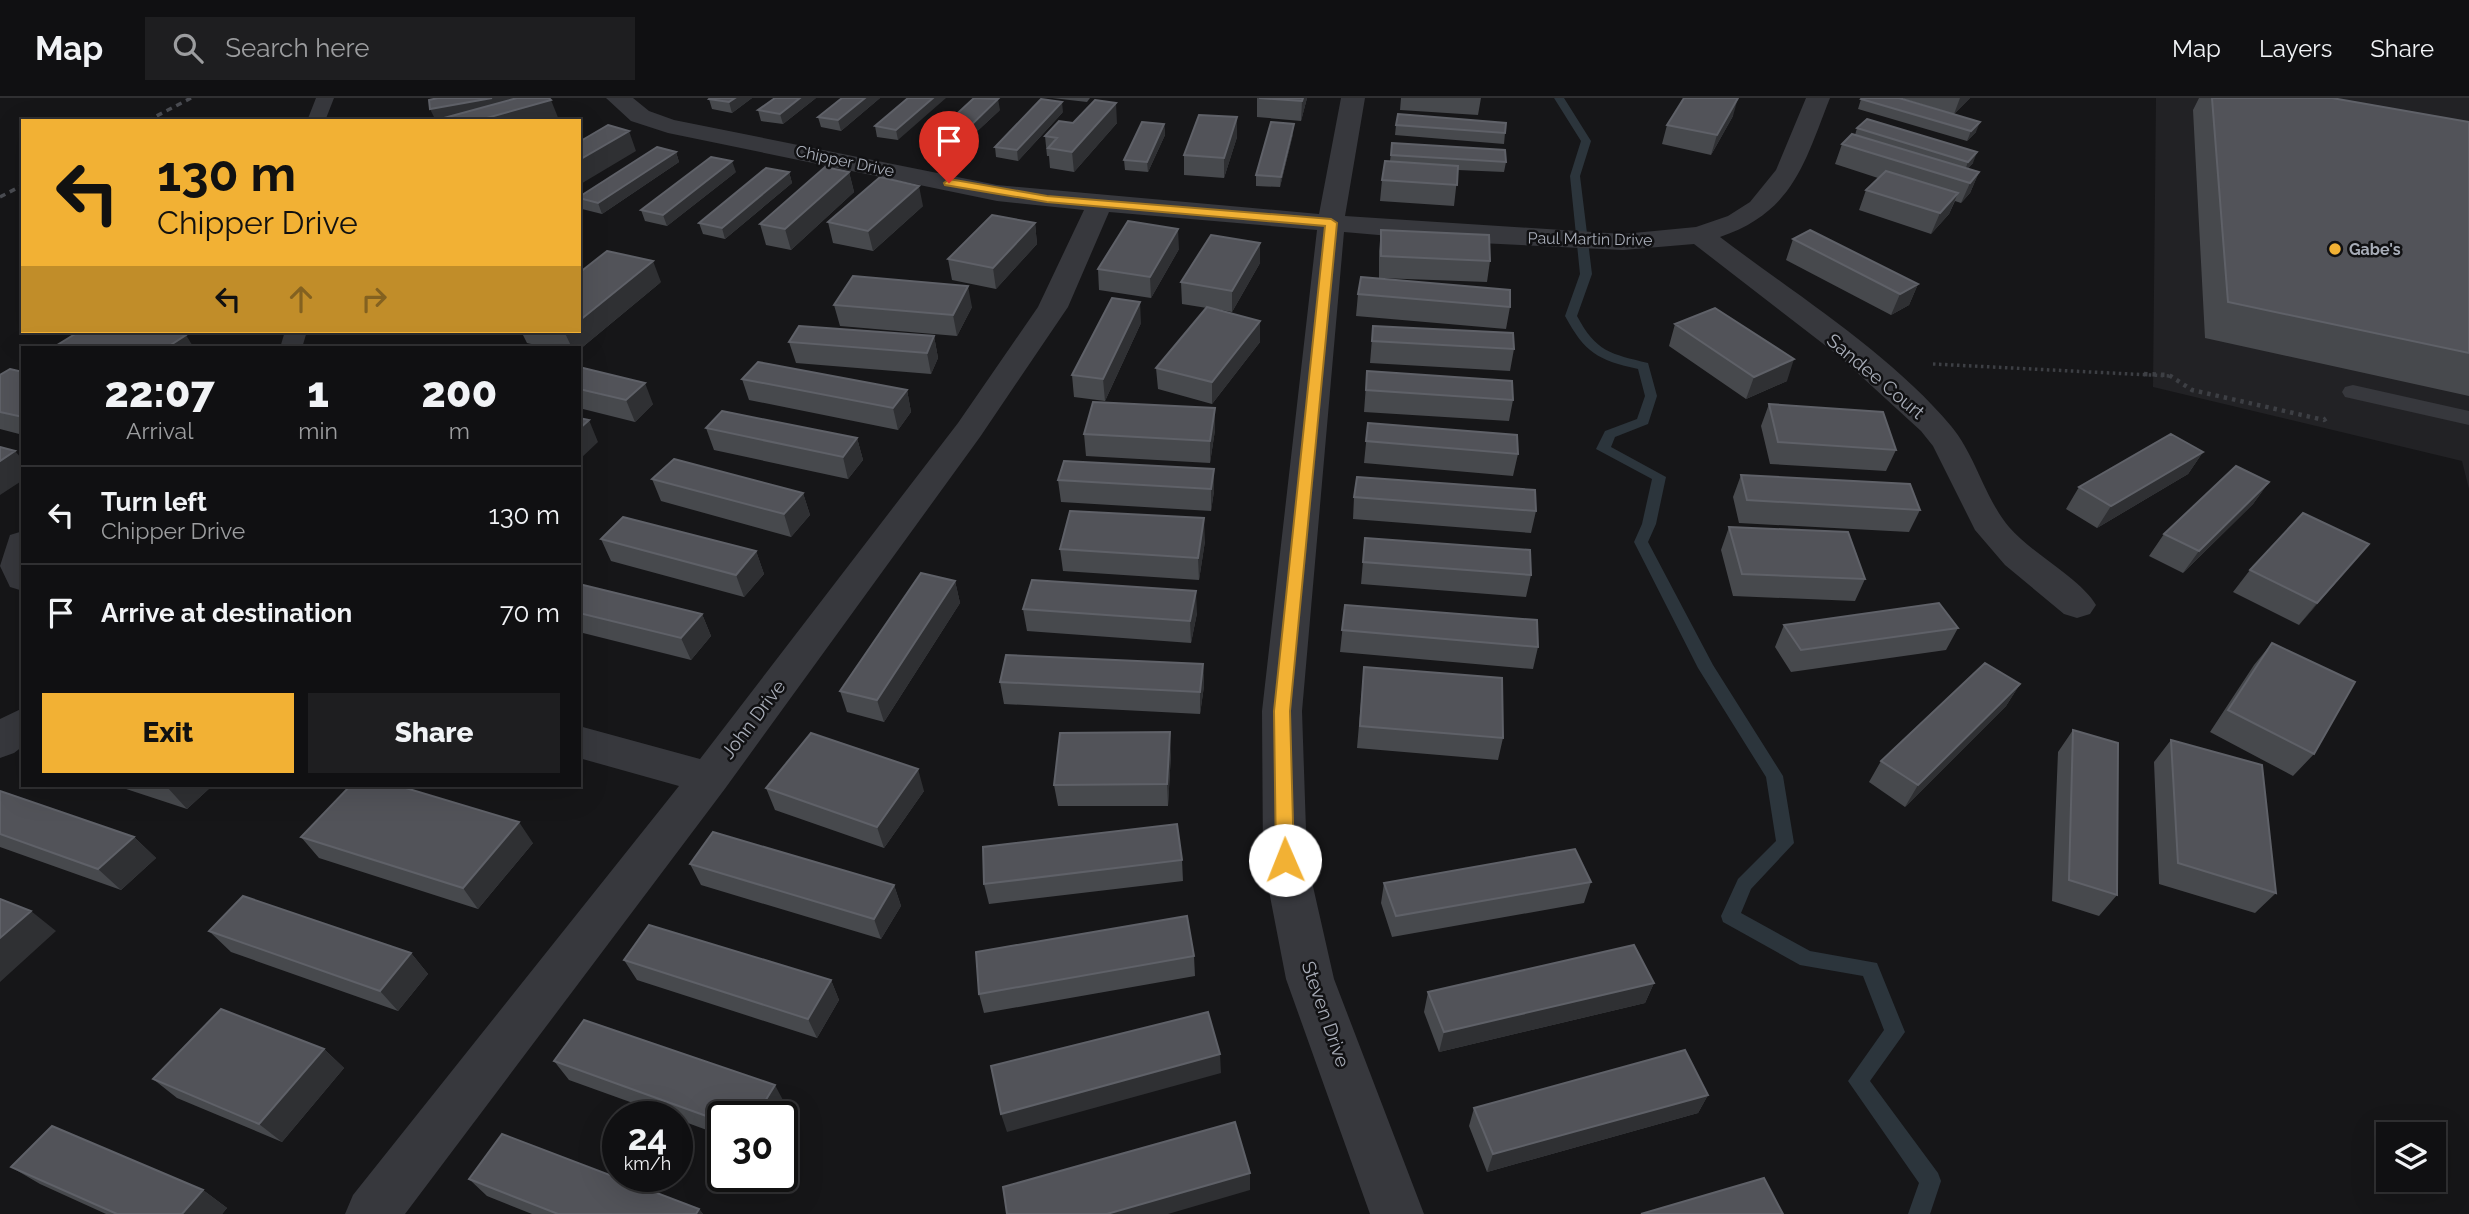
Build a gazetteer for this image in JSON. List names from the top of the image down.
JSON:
{
  "streets": {
    "street": [
      "Chipper Drive",
      "Paul Martin Drive",
      "Sandee Court",
      "John Drive",
      "Steven Drive"
    ]
  },
  "crossings": [
    ["Chipper Drive", "Paul Martin Drive"],
    ["Chipper Drive", "John Drive"],
    ["Chipper Drive", "Steven Drive"],
    ["Paul Martin Drive", "Sandee Court"],
    ["Paul Martin Drive", "Steven Drive"]
  ],
  "places": ["Gabe's"],
  "page": {
    "header": "Map",
    "search": "Search here",
    "nav": ["Map", "Layers", "Share"],
    "turn": ["130 m", "Chipper Drive"],
    "eta": [
      "22:07",
      "Arrival",
      "1",
      "min",
      "200",
      "m"
    ],
    "list": [
      {
        "name": "Turn left",
        "note": "Chipper Drive",
        "value": "130 m"
      },
      {
        "name": "Arrive at destination",
        "value": "70 m"
      }
    ],
    "buttons": ["Exit", "Share"],
    "speed": "24 km/h",
    "limit": "30"
  }
}
